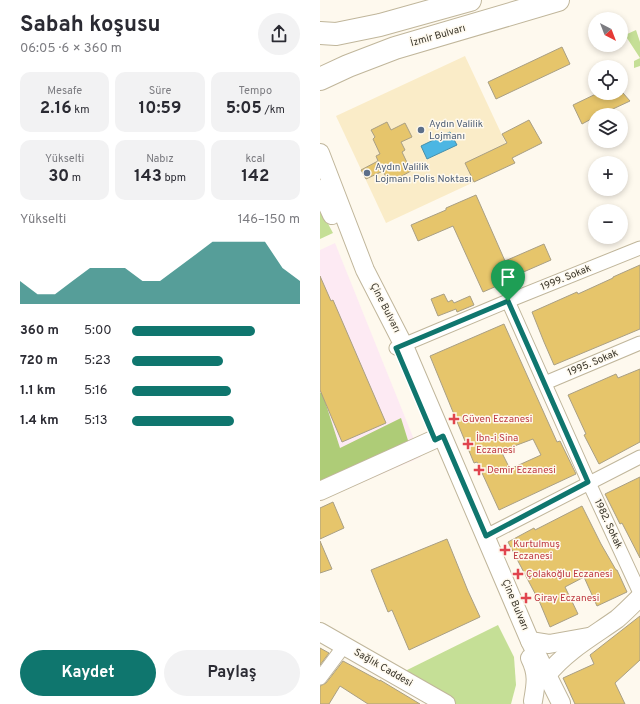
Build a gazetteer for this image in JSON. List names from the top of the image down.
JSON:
{
  "streets": {
    "highway": ["İzmir Bulvarı"],
    "main road": ["Çine Bulvarı", "Sağlık Caddesi"],
    "street": ["1999. Sokak", "1995. Sokak", "1982. Sokak"]
  },
  "crossings": [
    ["1999. Sokak", "Çine Bulvarı"],
    ["1999. Sokak", "1982. Sokak"],
    ["1995. Sokak", "1982. Sokak"]
  ],
  "places": {
    "other": ["Aydın Valilik Lojmanı", "Aydın Valilik Lojmanı Polis Noktası"],
    "health": [
      "Güven Eczanesi",
      "İbn-i Sina Eczanesi",
      "Demir Eczanesi",
      "Kurtulmuş Eczanesi",
      "Çolakoğlu Eczanesi",
      "Giray Eczanesi"
    ]
  },
  "north": "bottom right",
  "page": {
    "heading": ["Sabah koşusu", "06:05 · 6 × 360 m"],
    "map_buttons": ["+", "−"],
    "stats": [
      ["Mesafe", "2.16 km"],
      ["Süre", "10:59"],
      ["Tempo", "5:05 /km"],
      ["Yükselti", "30 m"],
      ["Nabız", "143 bpm"],
      ["kcal", "142"]
    ],
    "chart": ["Yükselti", "146–150 m"],
    "list": [
      {
        "name": "360 m",
        "note": "5:00"
      },
      {
        "name": "720 m",
        "note": "5:23"
      },
      {
        "name": "1.1 km",
        "note": "5:16"
      },
      {
        "name": "1.4 km",
        "note": "5:13"
      }
    ],
    "buttons": ["Kaydet", "Paylaş"]
  }
}
